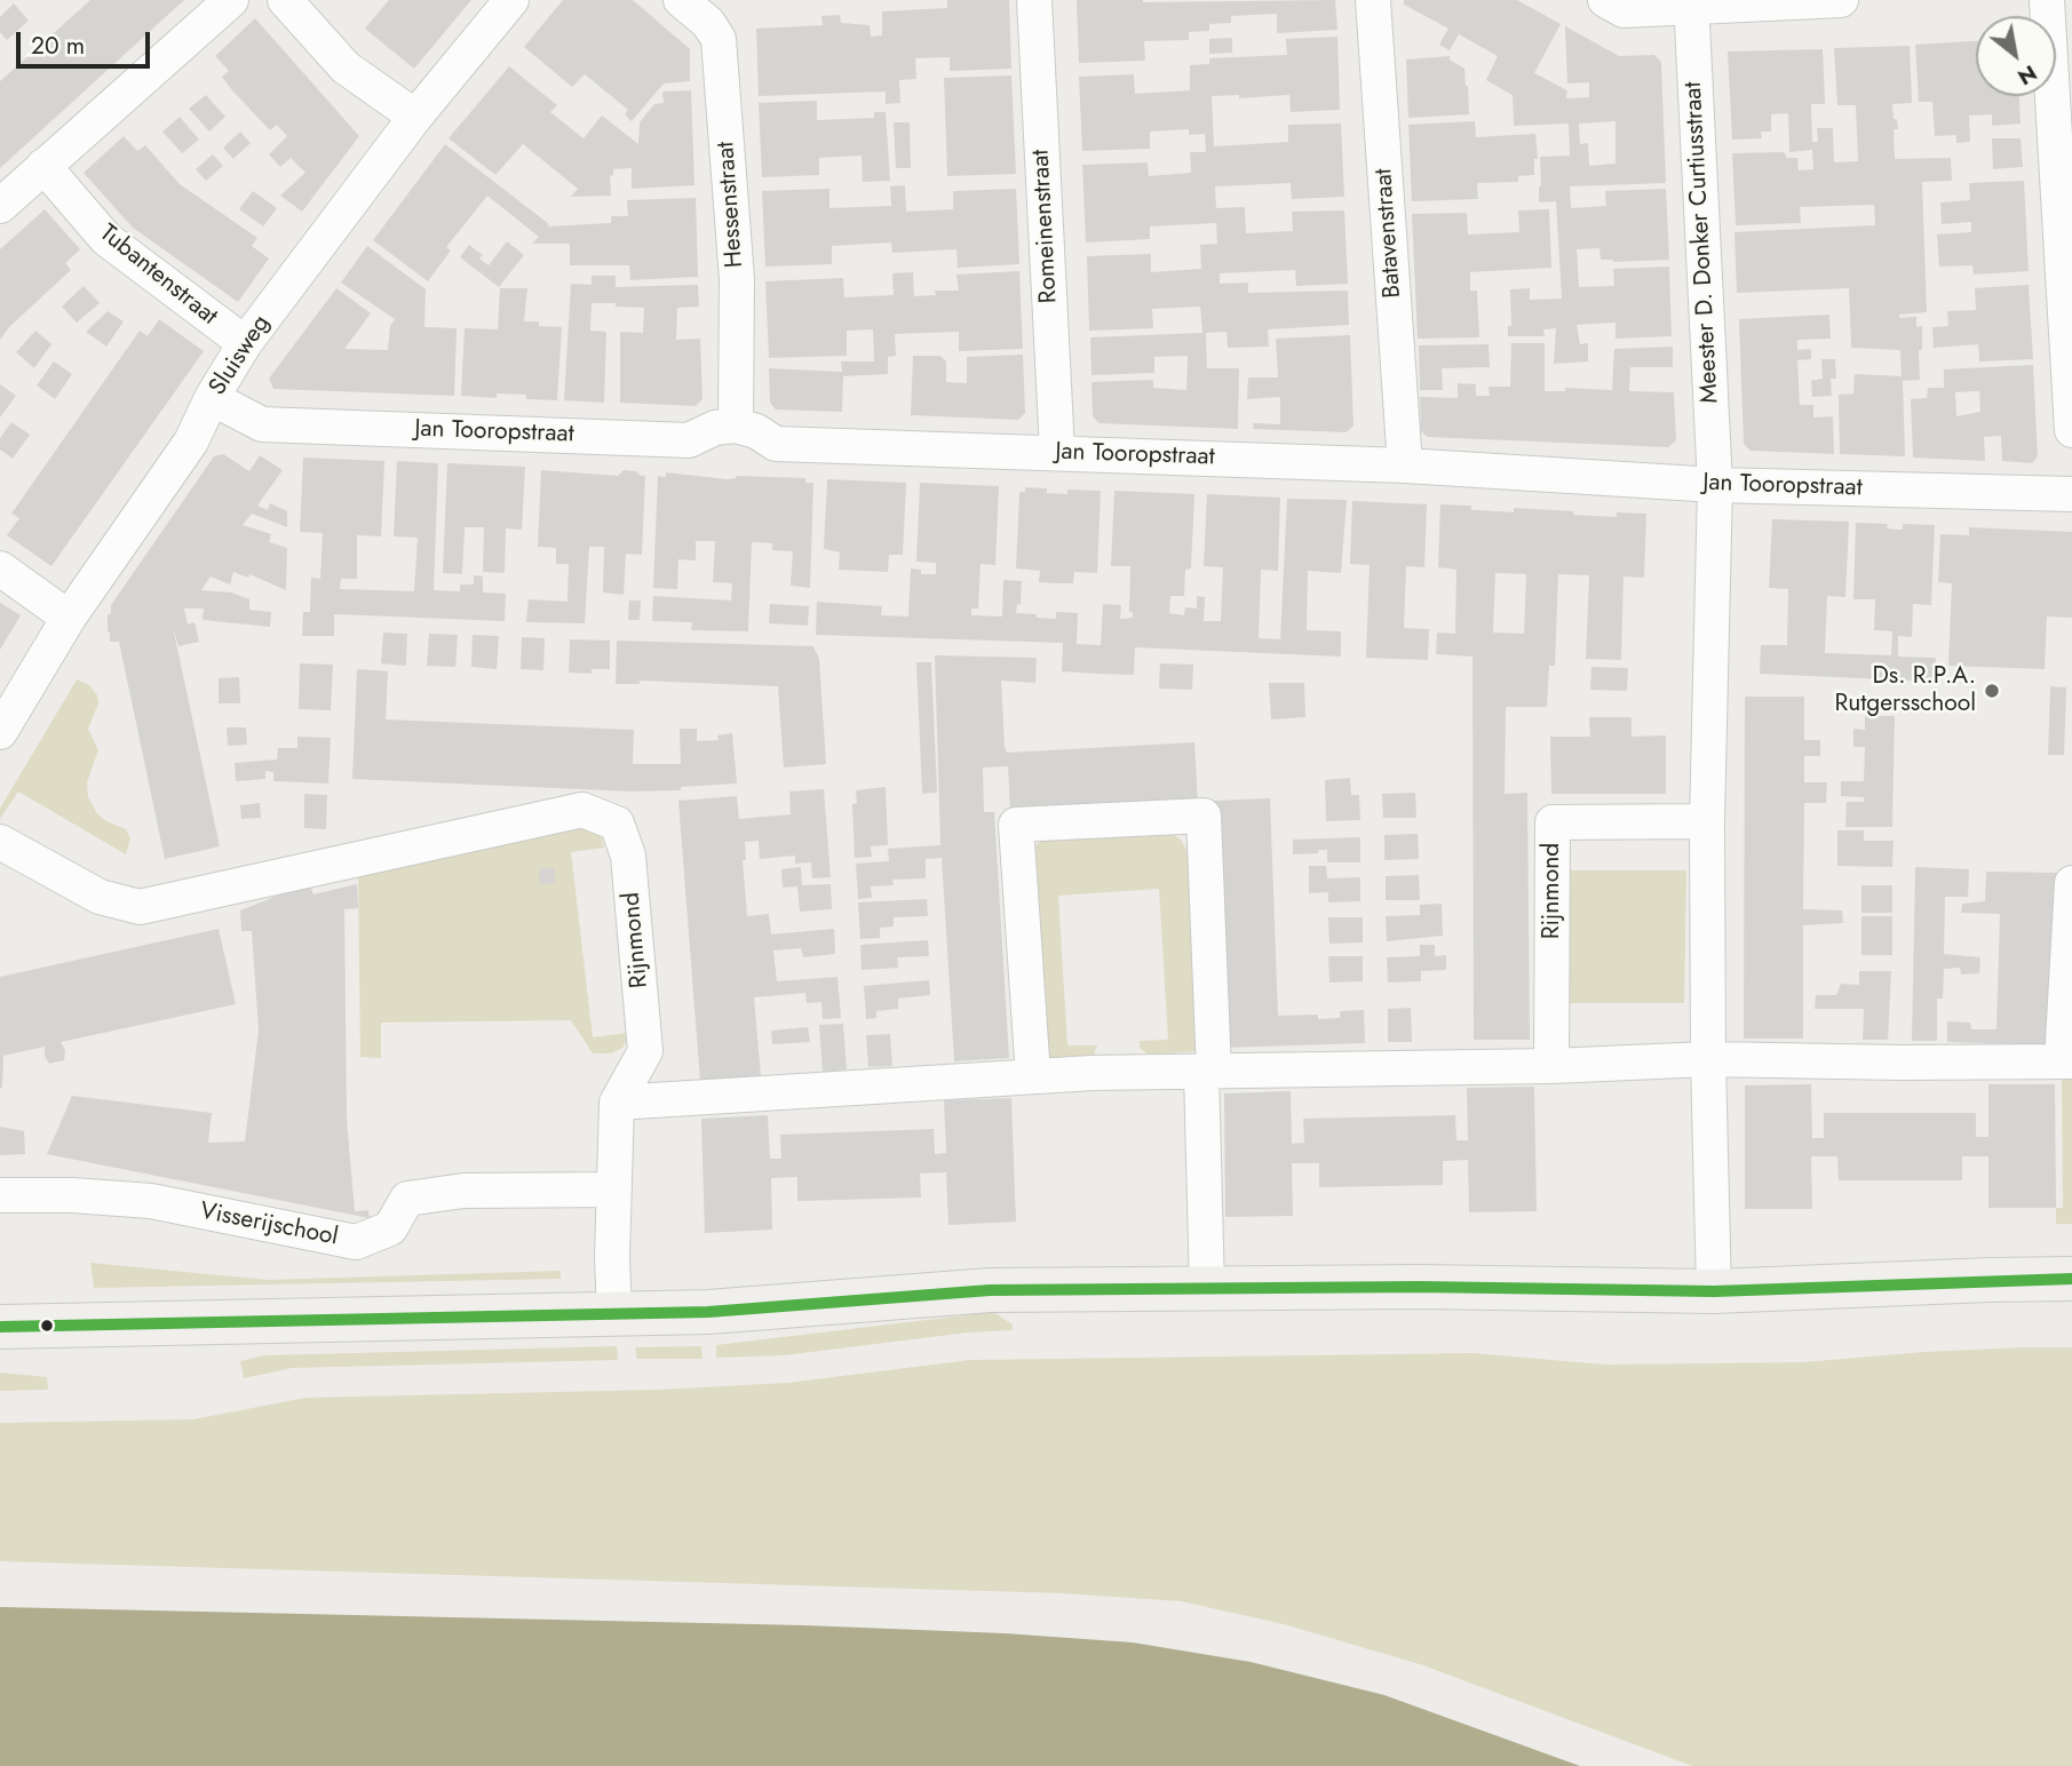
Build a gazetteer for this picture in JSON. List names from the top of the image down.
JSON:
{
  "streets": {
    "street": [
      "Hessenstraat",
      "Romeinenstraat",
      "Batavenstraat",
      "Meester D. Donker Curtiusstraat",
      "Tubantenstraat",
      "Sluisweg",
      "Jan Tooropstraat",
      "Rijnmond",
      "Visserijschool"
    ]
  },
  "crossings": [
    ["Hessenstraat", "Jan Tooropstraat"],
    ["Romeinenstraat", "Jan Tooropstraat"],
    ["Batavenstraat", "Jan Tooropstraat"],
    ["Meester D. Donker Curtiusstraat", "Jan Tooropstraat"],
    ["Tubantenstraat", "Sluisweg"],
    ["Sluisweg", "Jan Tooropstraat"]
  ],
  "places": ["Ds. R.P.A. Rutgersschool"],
  "scale_bar": "20 m",
  "north": "bottom right"
}
